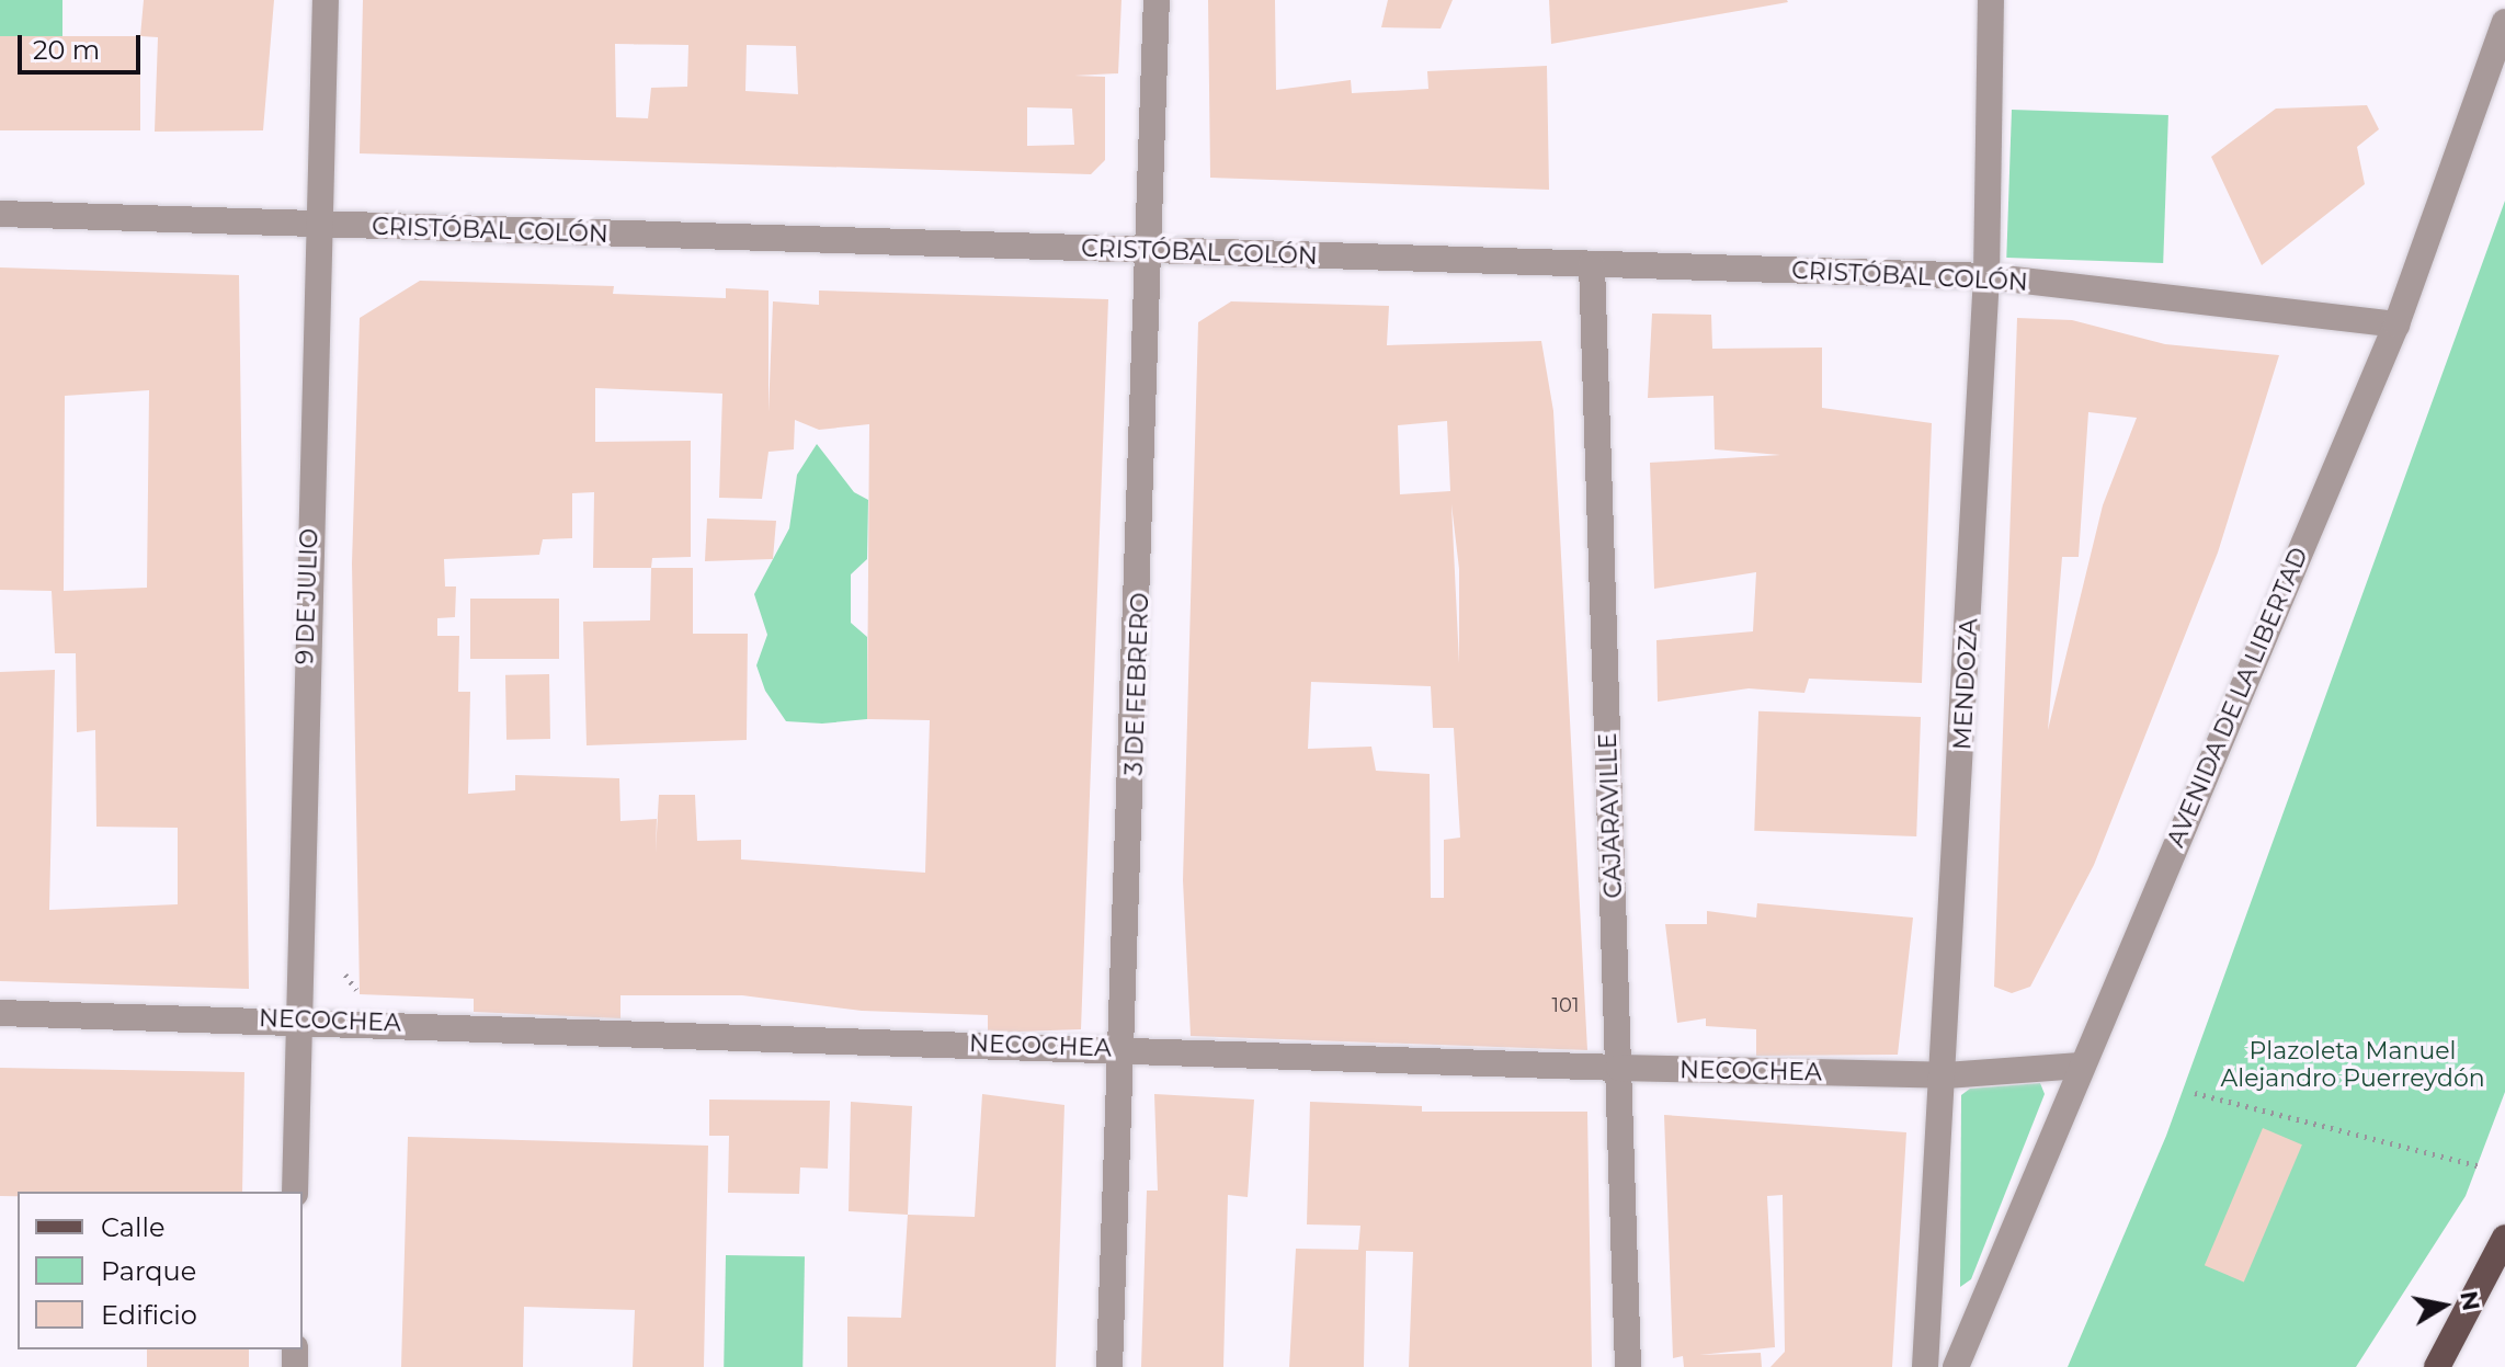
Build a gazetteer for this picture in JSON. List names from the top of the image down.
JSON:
{
  "streets": {
    "street": [
      "CRISTÓBAL COLÓN",
      "9 DE JULIO",
      "3 DE FEBRERO",
      "MENDOZA",
      "AVENIDA DE LA LIBERTAD",
      "CAJARAVILLE",
      "NECOCHEA"
    ]
  },
  "crossings": [
    ["CRISTÓBAL COLÓN", "9 DE JULIO"],
    ["CRISTÓBAL COLÓN", "3 DE FEBRERO"],
    ["CRISTÓBAL COLÓN", "MENDOZA"],
    ["CRISTÓBAL COLÓN", "AVENIDA DE LA LIBERTAD"],
    ["CRISTÓBAL COLÓN", "CAJARAVILLE"],
    ["9 DE JULIO", "NECOCHEA"],
    ["3 DE FEBRERO", "NECOCHEA"],
    ["MENDOZA", "NECOCHEA"],
    ["AVENIDA DE LA LIBERTAD", "NECOCHEA"],
    ["CAJARAVILLE", "NECOCHEA"]
  ],
  "parks": ["Plazoleta Manuel Alejandro Puerreydón"],
  "house_numbers": ["101"],
  "legend": ["Calle", "Parque", "Edificio"],
  "scale_bar": "20 m",
  "north": "right"
}
